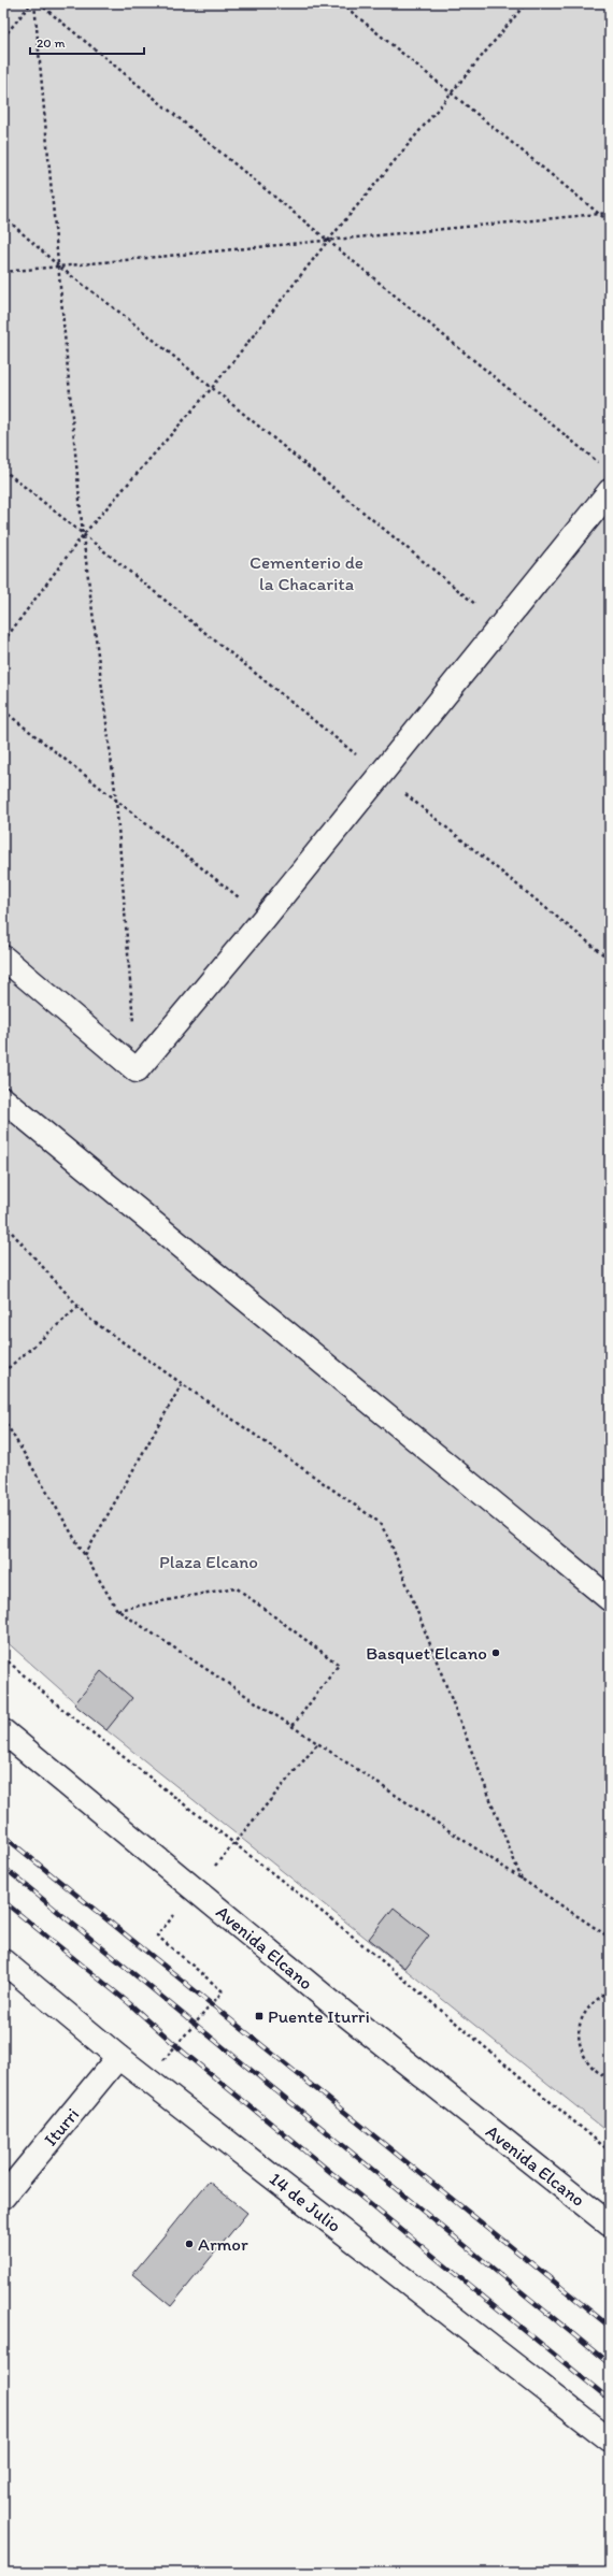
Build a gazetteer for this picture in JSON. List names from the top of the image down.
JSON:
{
  "streets": {
    "street": ["Avenida Elcano", "Iturri", "14 de Julio"]
  },
  "crossings": [
    ["Iturri", "14 de Julio"]
  ],
  "parks": ["Cementerio de la Chacarita", "Plaza Elcano"],
  "places": {
    "other": ["Basquet Elcano", "Armor"],
    "transit": ["Puente Iturri"]
  },
  "scale_bar": "20 m"
}
